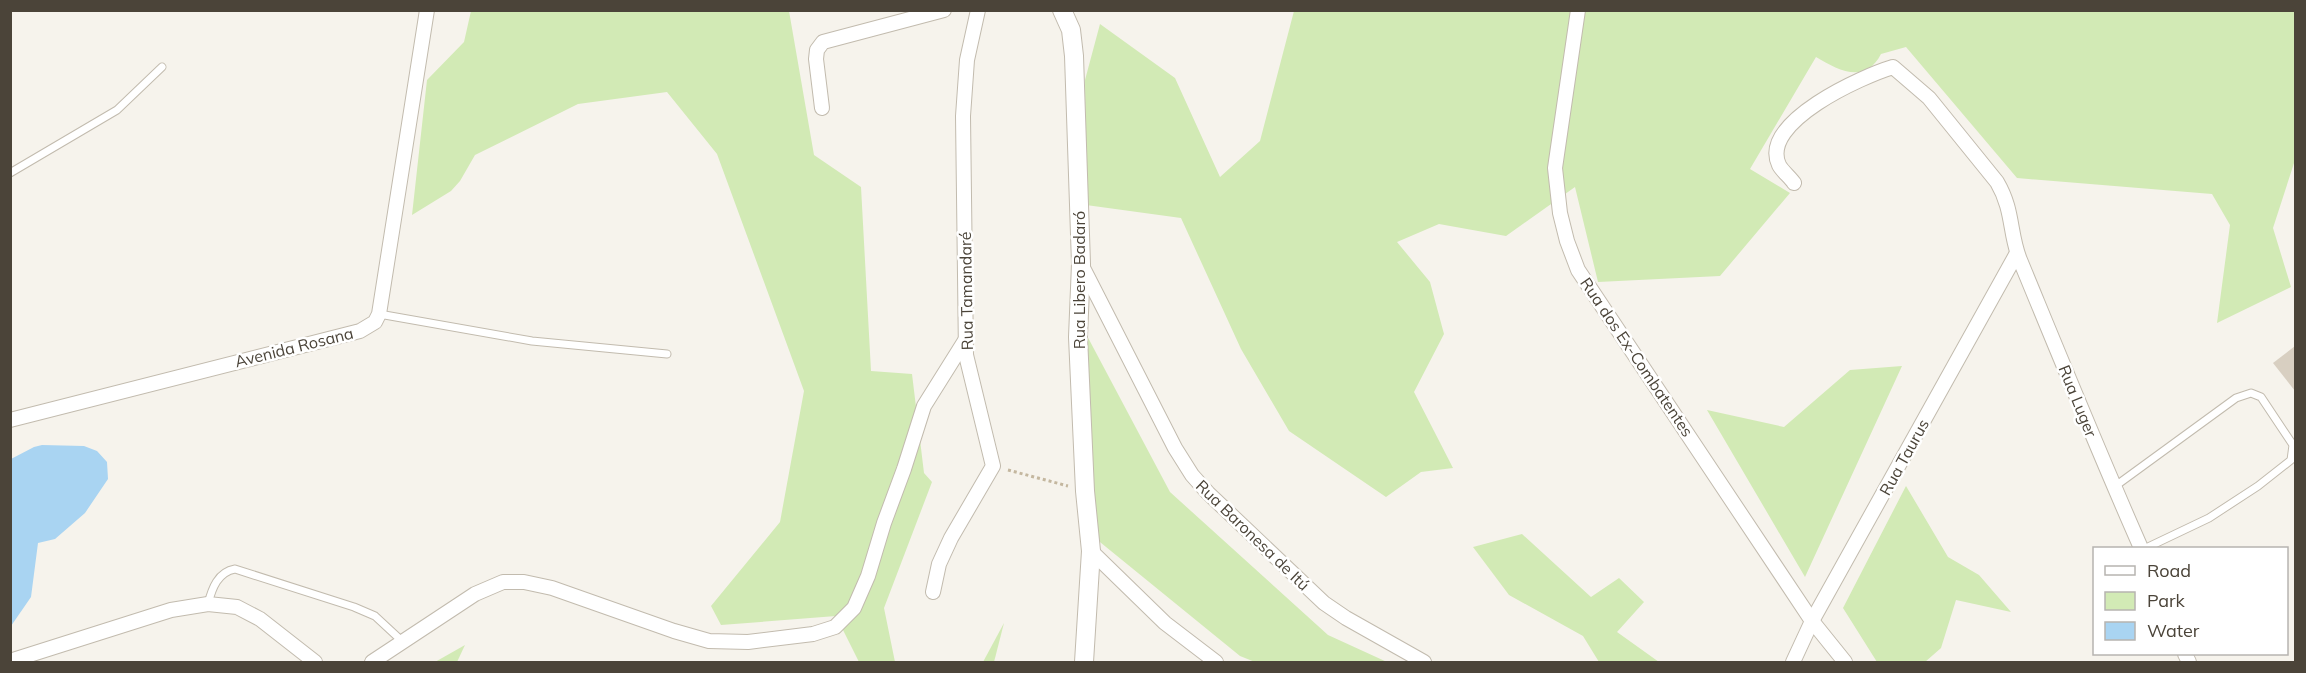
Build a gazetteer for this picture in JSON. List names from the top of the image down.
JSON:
{
  "streets": {
    "street": [
      "Rua Libero Badaró",
      "Rua Tamandaré",
      "Avenida Rosana",
      "Rua dos Ex-Combatentes",
      "Rua Luger",
      "Rua Taurus",
      "Rua Baronesa de Itú"
    ]
  },
  "crossings": [
    ["Rua Libero Badaró", "Rua Baronesa de Itú"],
    ["Rua dos Ex-Combatentes", "Rua Taurus"],
    ["Rua Luger", "Rua Taurus"]
  ],
  "legend": ["Road", "Park", "Water"]
}
